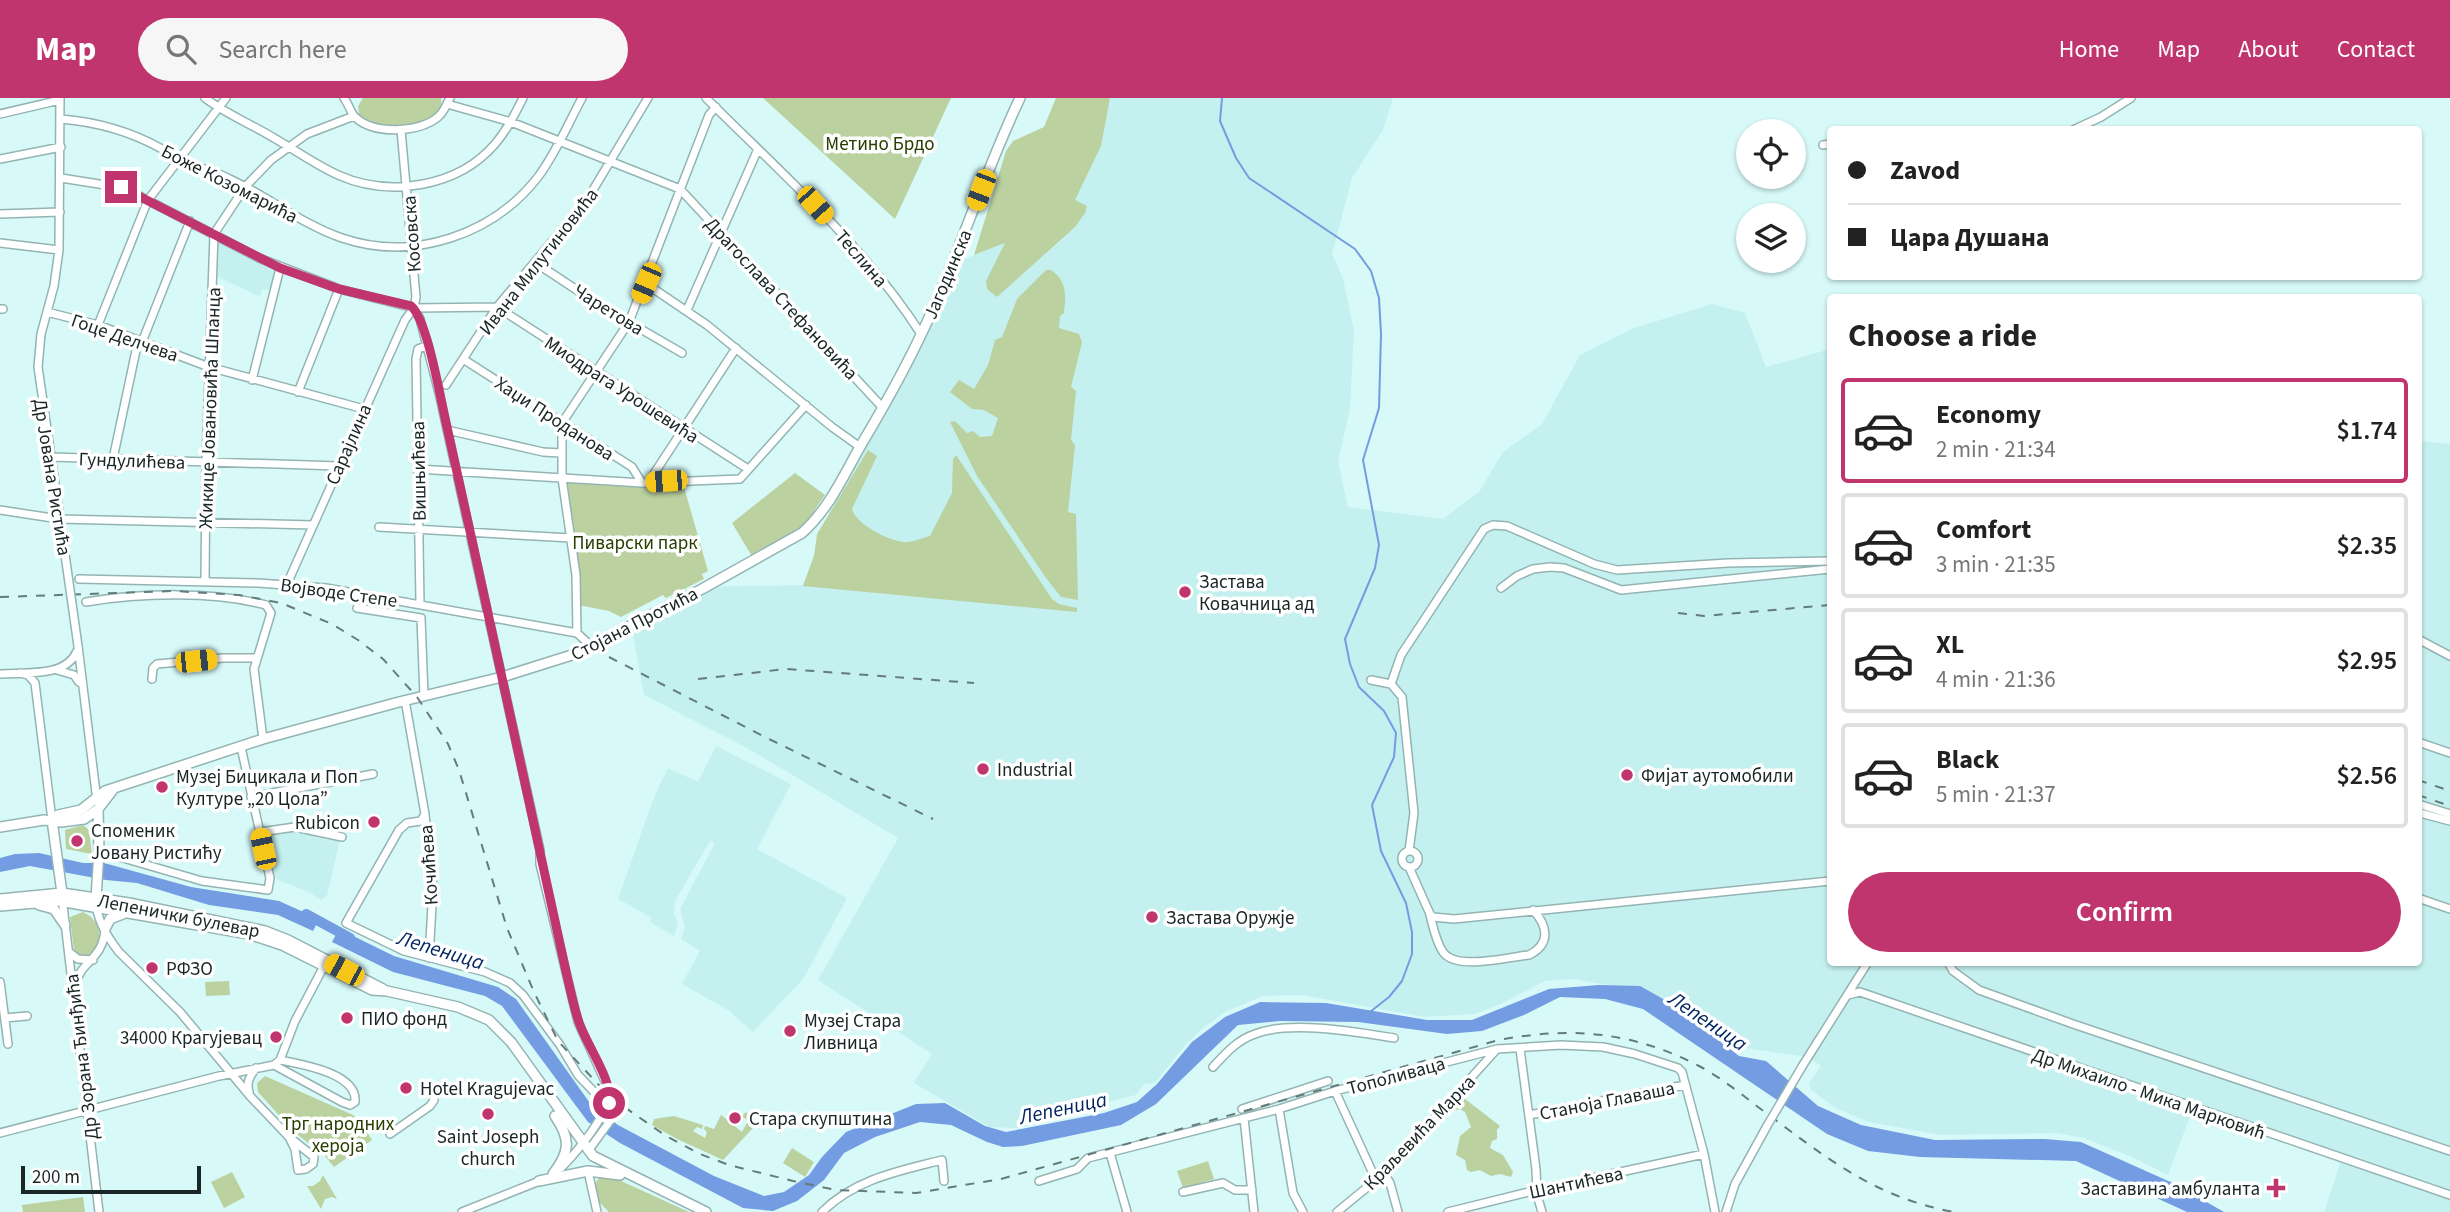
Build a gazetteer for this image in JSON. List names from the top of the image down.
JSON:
{
  "streets": {
    "main road": [
      "Јагодинска",
      "Др Јована Ристића",
      "Стојана Протића",
      "Лепенички булевар"
    ],
    "street": [
      "Боже Козомарића",
      "Косовска",
      "Теслина",
      "Ивана Милутиновића",
      "Драгослава Стефановића",
      "Чаретова",
      "Гоце Делчева",
      "Миодрага Урошевића",
      "Жикице Јовановића Шпанца",
      "Хаџи Проданова",
      "Сарајлина",
      "Гундулићева",
      "Вишњићева",
      "Војводе Степе",
      "Кочићева",
      "Др Зорана Ђинђића",
      "Тополиваца",
      "Др Михаило - Мика Марковић",
      "Станоја Главаша",
      "Краљевића Марка",
      "Шантићева"
    ]
  },
  "crossings": [
    ["Боже Козомарића", "Косовска"],
    ["Боже Козомарића", "Др Јована Ристића"],
    ["Косовска", "Сарајлина"],
    ["Косовска", "Вишњићева"],
    ["Косовска", "Војводе Степе"],
    ["Косовска", "Стојана Протића"],
    ["Косовска", "Лепенички булевар"],
    ["Теслина", "Јагодинска"],
    ["Теслина", "Стојана Протића"],
    ["Ивана Милутиновића", "Чаретова"],
    ["Ивана Милутиновића", "Миодрага Урошевића"],
    ["Ивана Милутиновића", "Хаџи Проданова"],
    ["Јагодинска", "Стојана Протића"],
    ["Драгослава Стефановића", "Стојана Протића"],
    ["Гоце Делчева", "Жикице Јовановића Шпанца"],
    ["Гоце Делчева", "Сарајлина"],
    ["Гоце Делчева", "Др Јована Ристића"],
    ["Жикице Јовановића Шпанца", "Гундулићева"],
    ["Жикице Јовановића Шпанца", "Војводе Степе"],
    ["Сарајлина", "Гундулићева"],
    ["Сарајлина", "Војводе Степе"],
    ["Гундулићева", "Др Јована Ристића"],
    ["Вишњићева", "Војводе Степе"],
    ["Др Јована Ристића", "Стојана Протића"],
    ["Др Јована Ристића", "Лепенички булевар"],
    ["Лепенички булевар", "Др Зорана Ђинђића"],
    ["Тополиваца", "Станоја Главаша"],
    ["Тополиваца", "Краљевића Марка"]
  ],
  "water": ["Лепеница"],
  "parks": ["Метино Брдо", "Пиварски парк", "Трг народних хероја"],
  "places": {
    "other": [
      "Застава Ковачница ад",
      "Industrial",
      "Фијат аутомобили",
      "Музеј Бицикала и Поп Културе „20 Цола”",
      "Rubicon",
      "Споменик Јовану Ристићу",
      "Застава Оружје",
      "РФЗО",
      "ПИО фонд",
      "Музеј Стара Ливница",
      "34000 Крагујевац",
      "Hotel Kragujevac",
      "Saint Joseph church",
      "Стара скупштина"
    ],
    "health": ["Заставина амбуланта"]
  },
  "scale_bar": "200 m",
  "page": {
    "header": "Map",
    "search": "Search here",
    "nav": [
      "Home",
      "Map",
      "About",
      "Contact"
    ],
    "banner": ["Zavod", "Цара Душана"],
    "heading": "Choose a ride",
    "list": [
      {
        "name": "Economy",
        "note": "2 min · 21:34",
        "value": "$1.74"
      },
      {
        "name": "Comfort",
        "note": "3 min · 21:35",
        "value": "$2.35"
      },
      {
        "name": "XL",
        "note": "4 min · 21:36",
        "value": "$2.95"
      },
      {
        "name": "Black",
        "note": "5 min · 21:37",
        "value": "$2.56"
      }
    ],
    "buttons": "Confirm",
    "scale": "200 m"
  }
}
